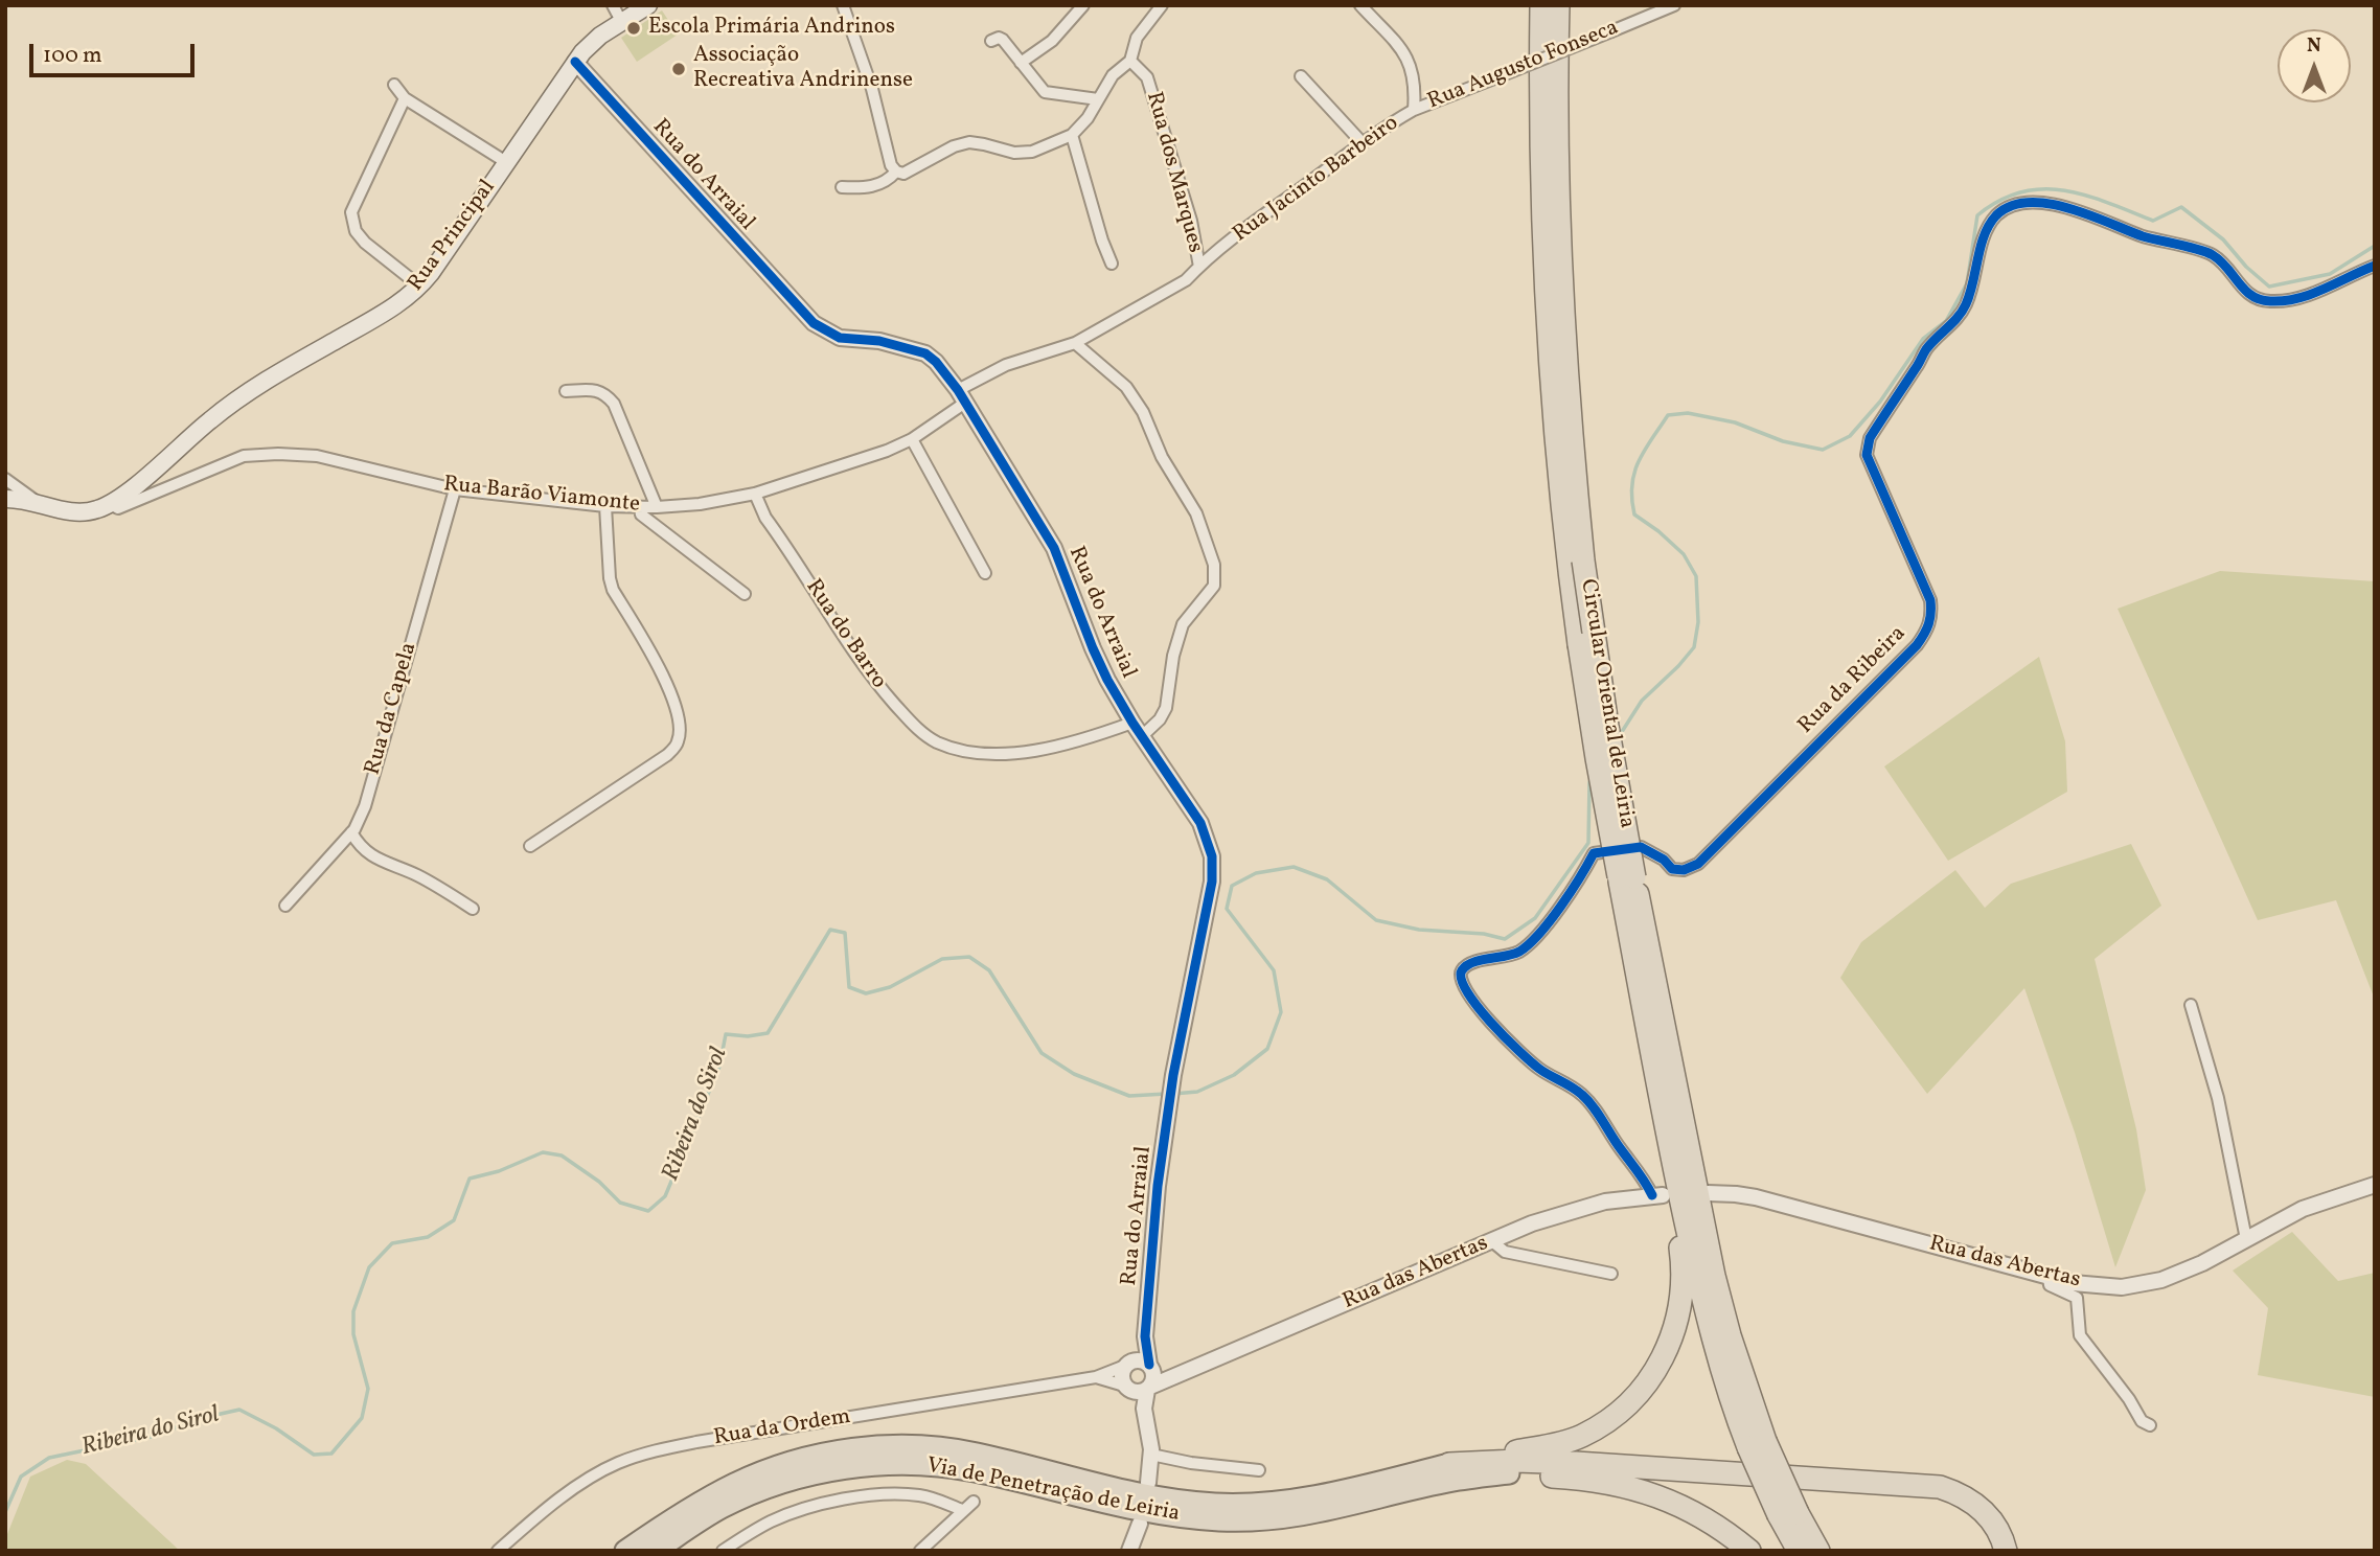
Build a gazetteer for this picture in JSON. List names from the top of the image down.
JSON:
{
  "streets": {
    "highway": ["Circular Oriental de Leiria", "Via de Penetração de Leiria"],
    "main road": ["Rua Principal"],
    "street": [
      "Rua Augusto Fonseca",
      "Rua dos Marques",
      "Rua do Arraial",
      "Rua Jacinto Barbeiro",
      "Rua Barão Viamonte",
      "Rua do Barro",
      "Rua da Ribeira",
      "Rua da Capela",
      "Rua das Abertas",
      "Rua da Ordem"
    ]
  },
  "crossings": [
    ["Rua Augusto Fonseca", "Rua Jacinto Barbeiro"],
    ["Rua dos Marques", "Rua Jacinto Barbeiro"],
    ["Rua do Arraial", "Rua Jacinto Barbeiro"],
    ["Rua do Arraial", "Rua Principal"],
    ["Rua do Arraial", "Rua Barão Viamonte"],
    ["Rua do Arraial", "Rua do Barro"],
    ["Rua do Arraial", "Rua das Abertas"],
    ["Rua do Arraial", "Rua da Ordem"],
    ["Rua Jacinto Barbeiro", "Rua Barão Viamonte"],
    ["Rua Principal", "Rua Barão Viamonte"],
    ["Rua Barão Viamonte", "Rua do Barro"],
    ["Rua Barão Viamonte", "Rua da Capela"],
    ["Rua da Ribeira", "Rua das Abertas"],
    ["Rua das Abertas", "Rua da Ordem"]
  ],
  "water": ["Ribeira do Sirol"],
  "places": ["Escola Primária Andrinos", "Associação Recreativa Andrinense"],
  "scale_bar": "100 m",
  "north": "top"
}
